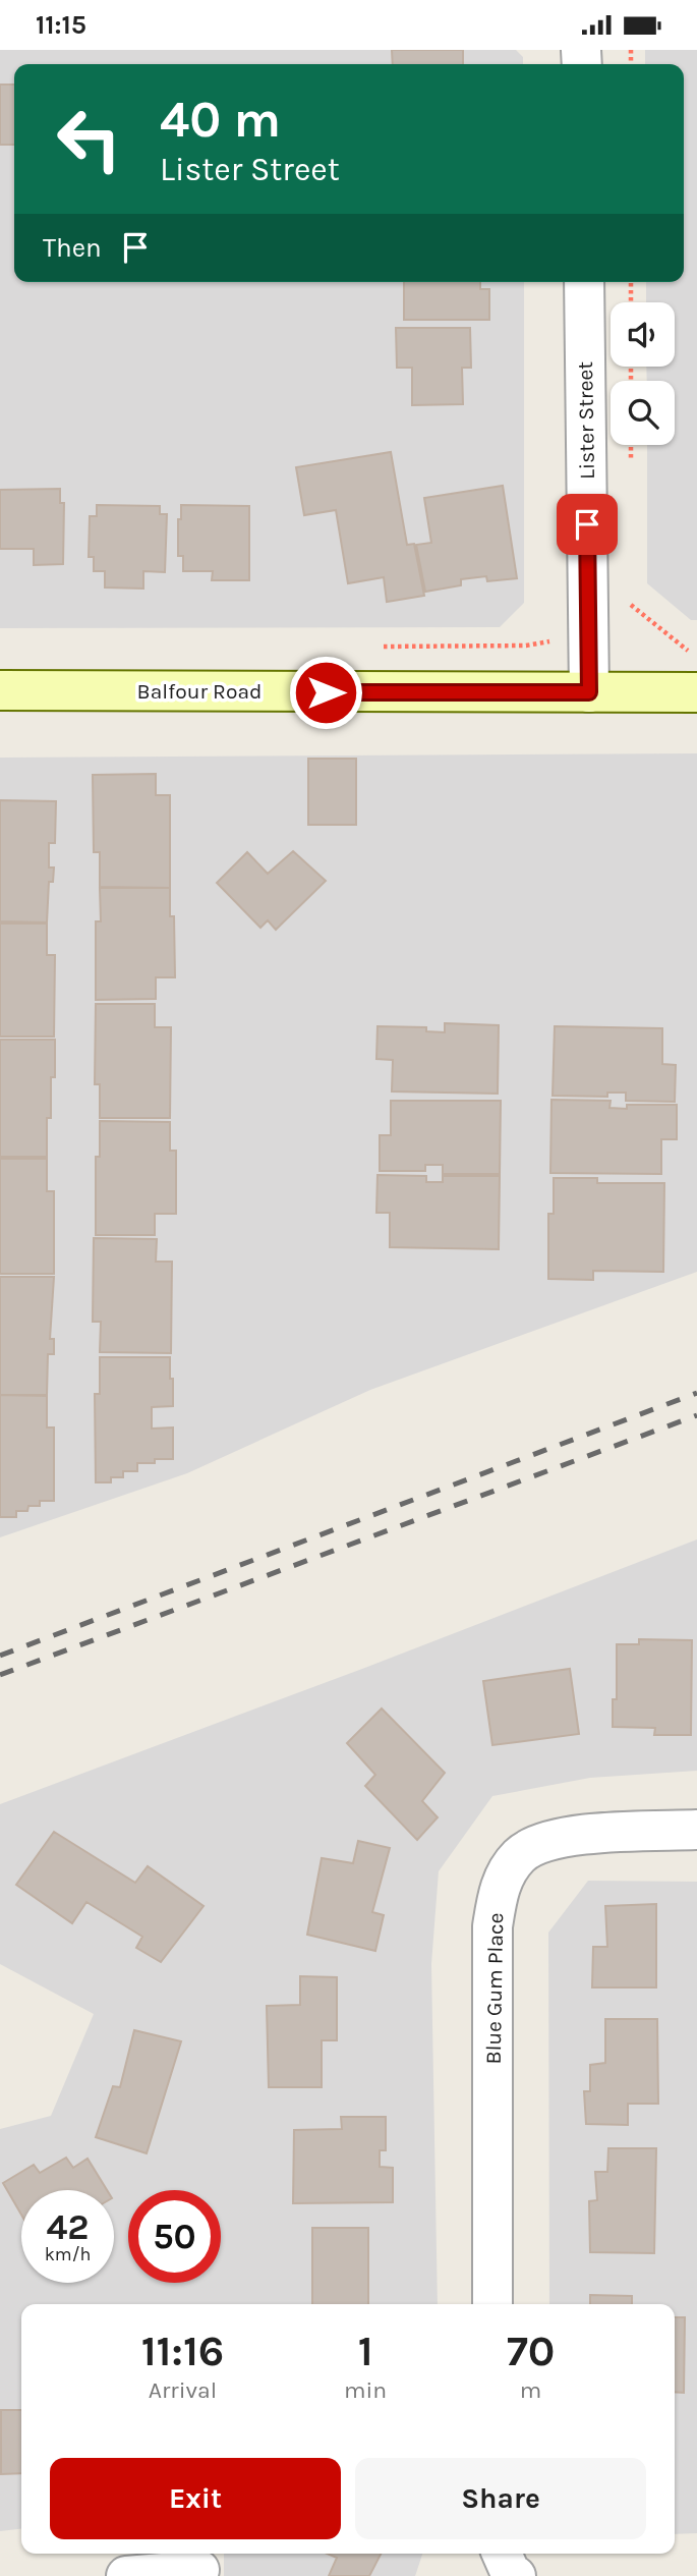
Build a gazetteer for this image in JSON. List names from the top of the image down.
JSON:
{
  "streets": {
    "main road": ["Balfour Road"],
    "street": ["Lister Street", "Blue Gum Place"]
  },
  "crossings": [
    ["Lister Street", "Balfour Road"]
  ],
  "page": {
    "status": "11:15",
    "turn": ["40 m", "Lister Street"],
    "then": "Then",
    "speed": "42 km/h",
    "limit": "50",
    "eta": [
      "11:16",
      "Arrival",
      "1",
      "min",
      "70",
      "m"
    ],
    "buttons": ["Exit", "Share"]
  }
}
